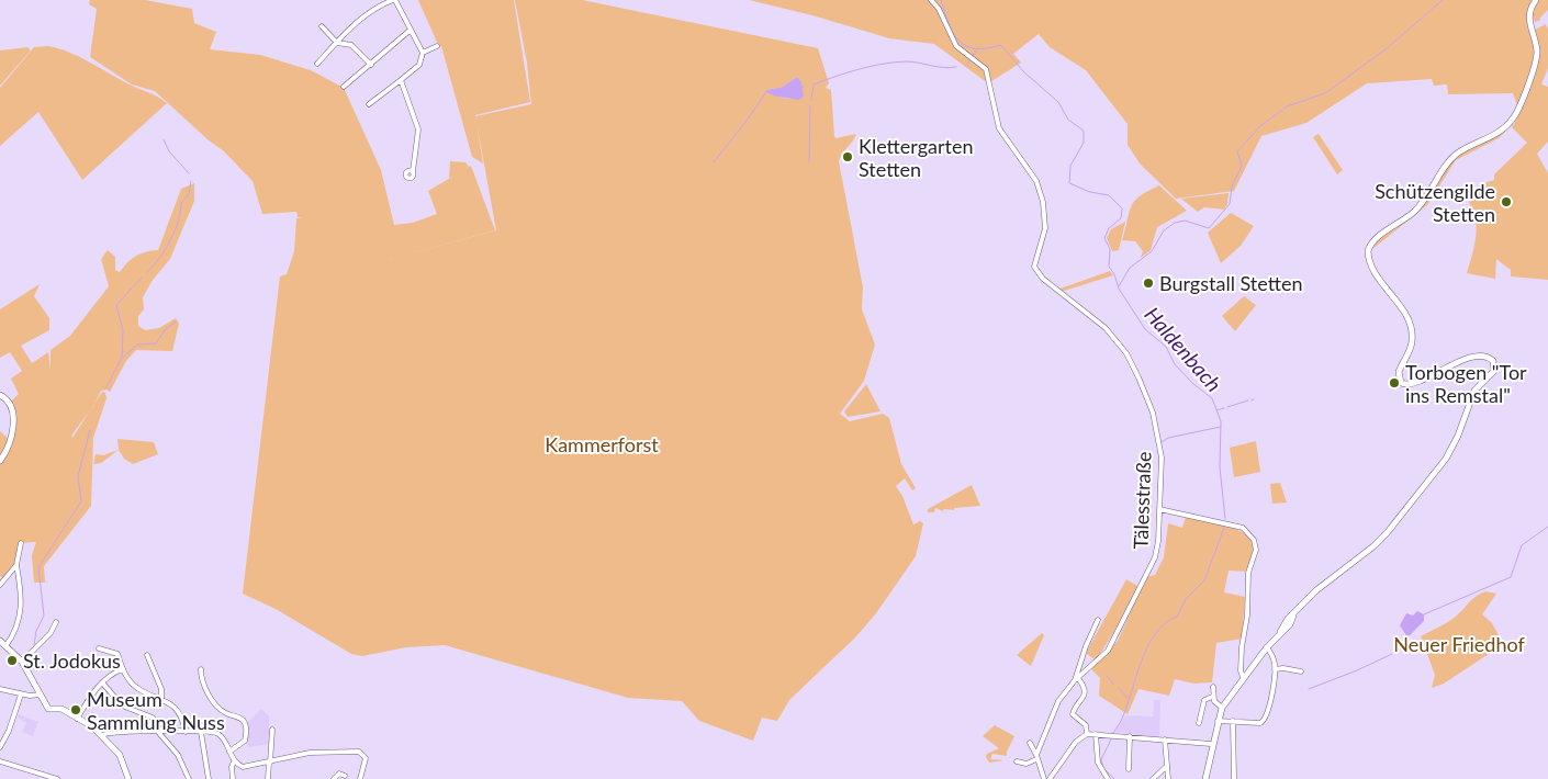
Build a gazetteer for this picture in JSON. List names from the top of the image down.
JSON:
{
  "streets": {
    "street": ["Tälesstraße"]
  },
  "water": ["Haldenbach"],
  "parks": ["Kammerforst", "Neuer Friedhof"],
  "places": [
    "Klettergarten Stetten",
    "Schützengilde Stetten",
    "Burgstall Stetten",
    "Torbogen \"Tor ins Remstal\"",
    "St. Jodokus",
    "Museum Sammlung Nuss"
  ]
}
